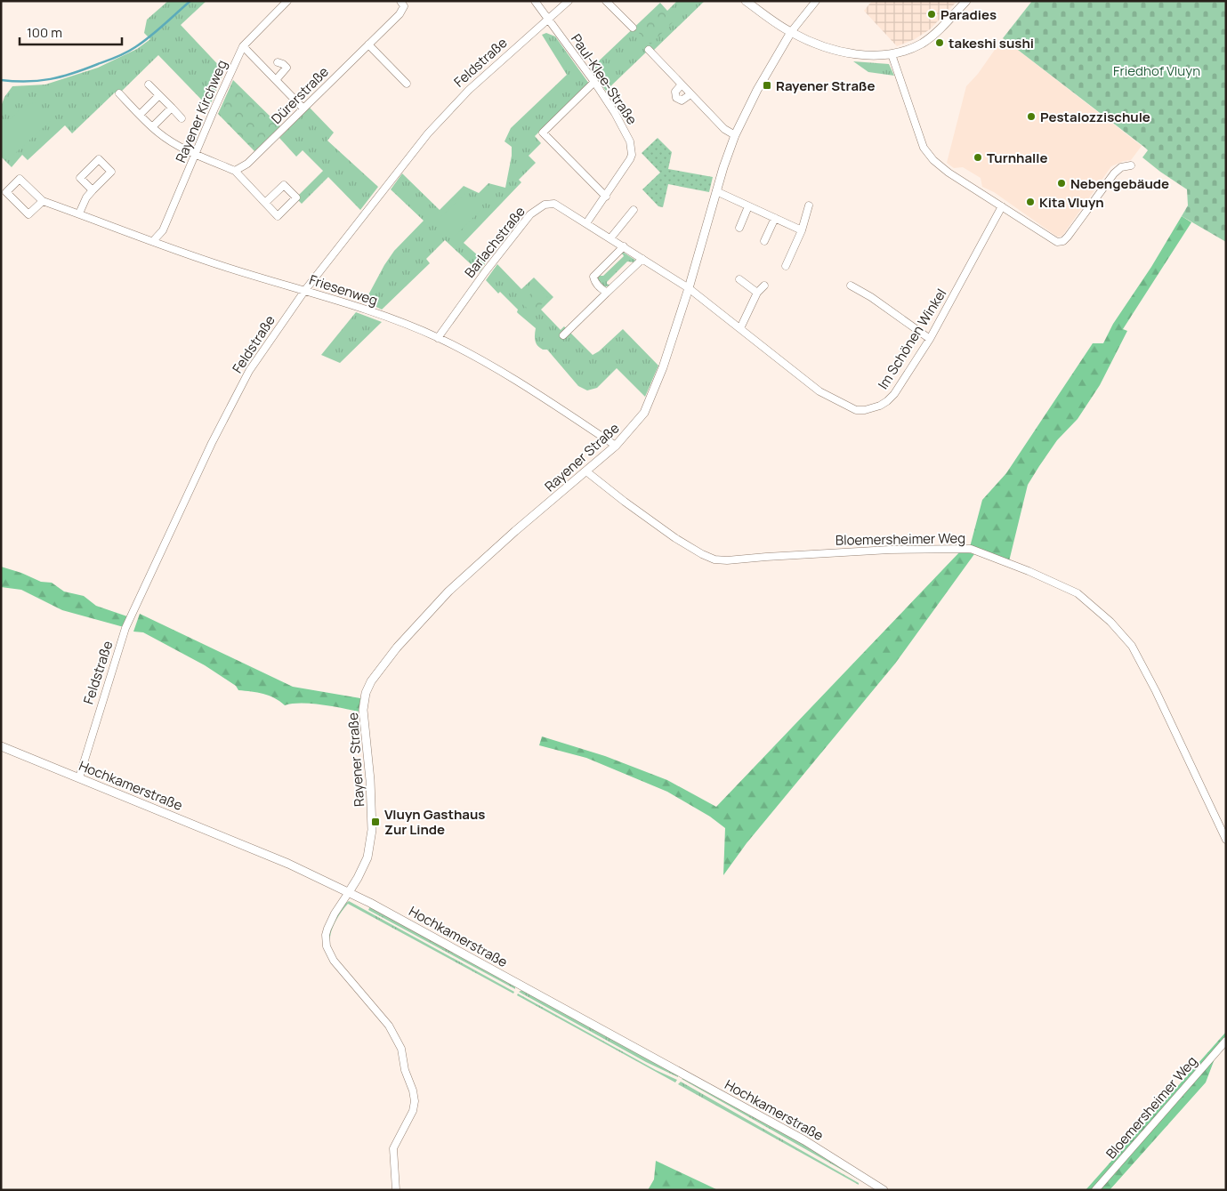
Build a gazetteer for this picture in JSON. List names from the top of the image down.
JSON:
{
  "streets": {
    "street": [
      "Feldstraße",
      "Paul-Klee-Straße",
      "Dürerstraße",
      "Rayener Kirchweg",
      "Barlachstraße",
      "Friesenweg",
      "Im Schönen Winkel",
      "Rayener Straße",
      "Bloemersheimer Weg",
      "Hochkamerstraße"
    ]
  },
  "crossings": [
    ["Feldstraße", "Paul-Klee-Straße"],
    ["Feldstraße", "Friesenweg"],
    ["Feldstraße", "Hochkamerstraße"],
    ["Paul-Klee-Straße", "Barlachstraße"],
    ["Rayener Kirchweg", "Friesenweg"],
    ["Barlachstraße", "Friesenweg"],
    ["Barlachstraße", "Im Schönen Winkel"],
    ["Barlachstraße", "Rayener Straße"],
    ["Friesenweg", "Rayener Straße"],
    ["Im Schönen Winkel", "Rayener Straße"],
    ["Rayener Straße", "Bloemersheimer Weg"],
    ["Rayener Straße", "Hochkamerstraße"]
  ],
  "parks": ["Friedhof Vluyn"],
  "places": {
    "other": [
      "Paradies",
      "takeshi sushi",
      "Pestalozzischule",
      "Turnhalle",
      "Nebengebäude",
      "Kita Vluyn"
    ],
    "transit": ["Rayener Straße", "Vluyn Gasthaus Zur Linde"]
  },
  "scale_bar": "100 m"
}
